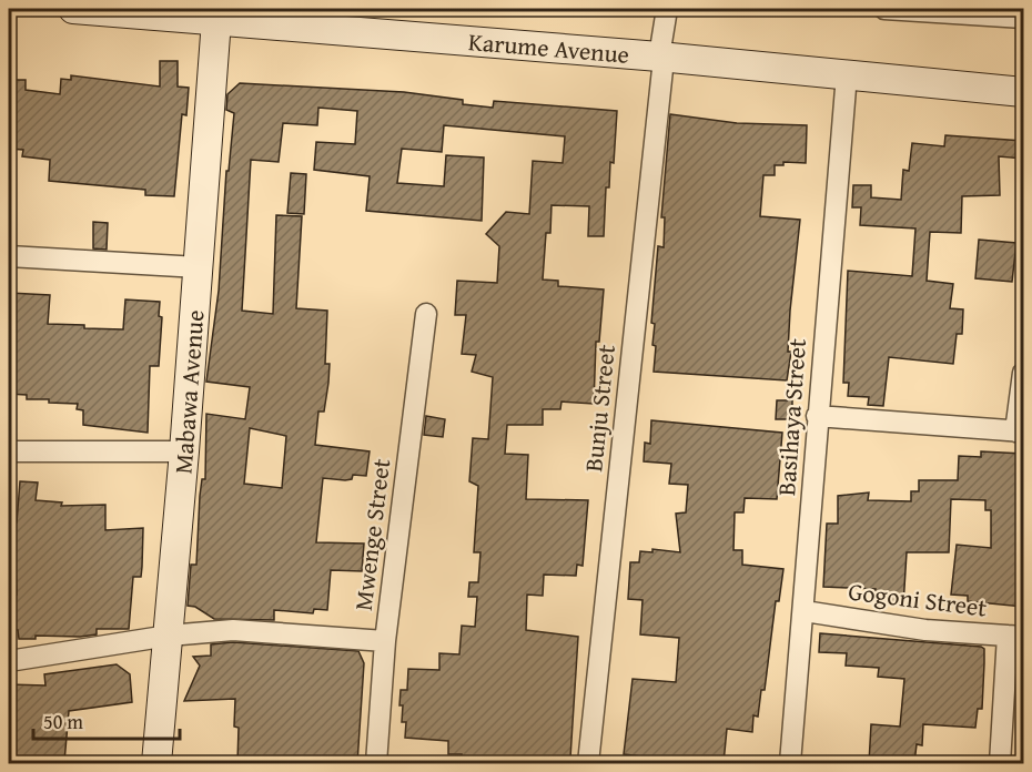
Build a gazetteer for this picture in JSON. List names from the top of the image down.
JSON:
{
  "streets": {
    "main road": ["Karume Avenue", "Mabawa Avenue"],
    "street": [
      "Bunju Street",
      "Basihaya Street",
      "Mwenge Street",
      "Gogoni Street"
    ]
  },
  "crossings": [
    ["Karume Avenue", "Mabawa Avenue"],
    ["Karume Avenue", "Bunju Street"],
    ["Karume Avenue", "Basihaya Street"],
    ["Basihaya Street", "Gogoni Street"]
  ],
  "scale_bar": "50 m"
}
